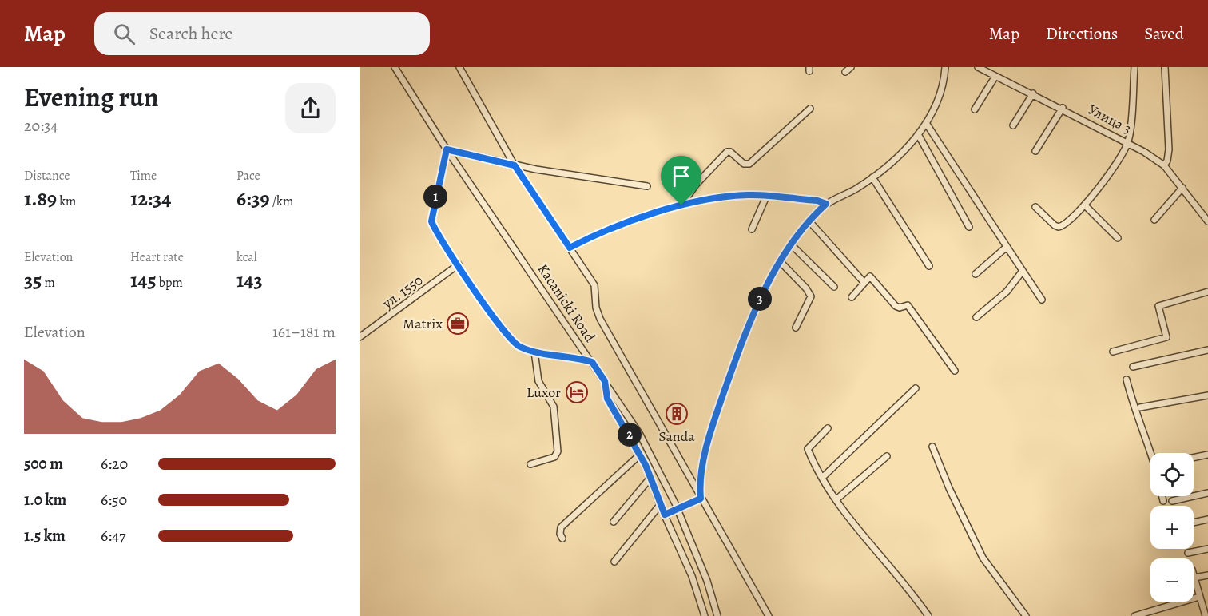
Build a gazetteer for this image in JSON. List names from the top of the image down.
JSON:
{
  "streets": {
    "street": ["Улица 3", "ул. 1550", "Kacanicki Road"]
  },
  "places": {
    "office": ["Matrix"],
    "hotel": ["Luxor"],
    "building": ["Sanda"]
  },
  "page": {
    "header": "Map",
    "search": "Search here",
    "nav": ["Map", "Directions", "Saved"],
    "heading": ["Evening run", "20:34"],
    "stats": [
      ["Distance", "1.89 km"],
      ["Time", "12:34"],
      ["Pace", "6:39 /km"],
      ["Elevation", "35 m"],
      ["Heart rate", "145 bpm"],
      ["kcal", "143"]
    ],
    "pins": ["1", "3", "2"],
    "chart": ["Elevation", "161–181 m"],
    "list": [
      {
        "name": "500 m",
        "note": "6:20"
      },
      {
        "name": "1.0 km",
        "note": "6:50"
      },
      {
        "name": "1.5 km",
        "note": "6:47"
      }
    ],
    "map_buttons": ["+", "−"]
  }
}
